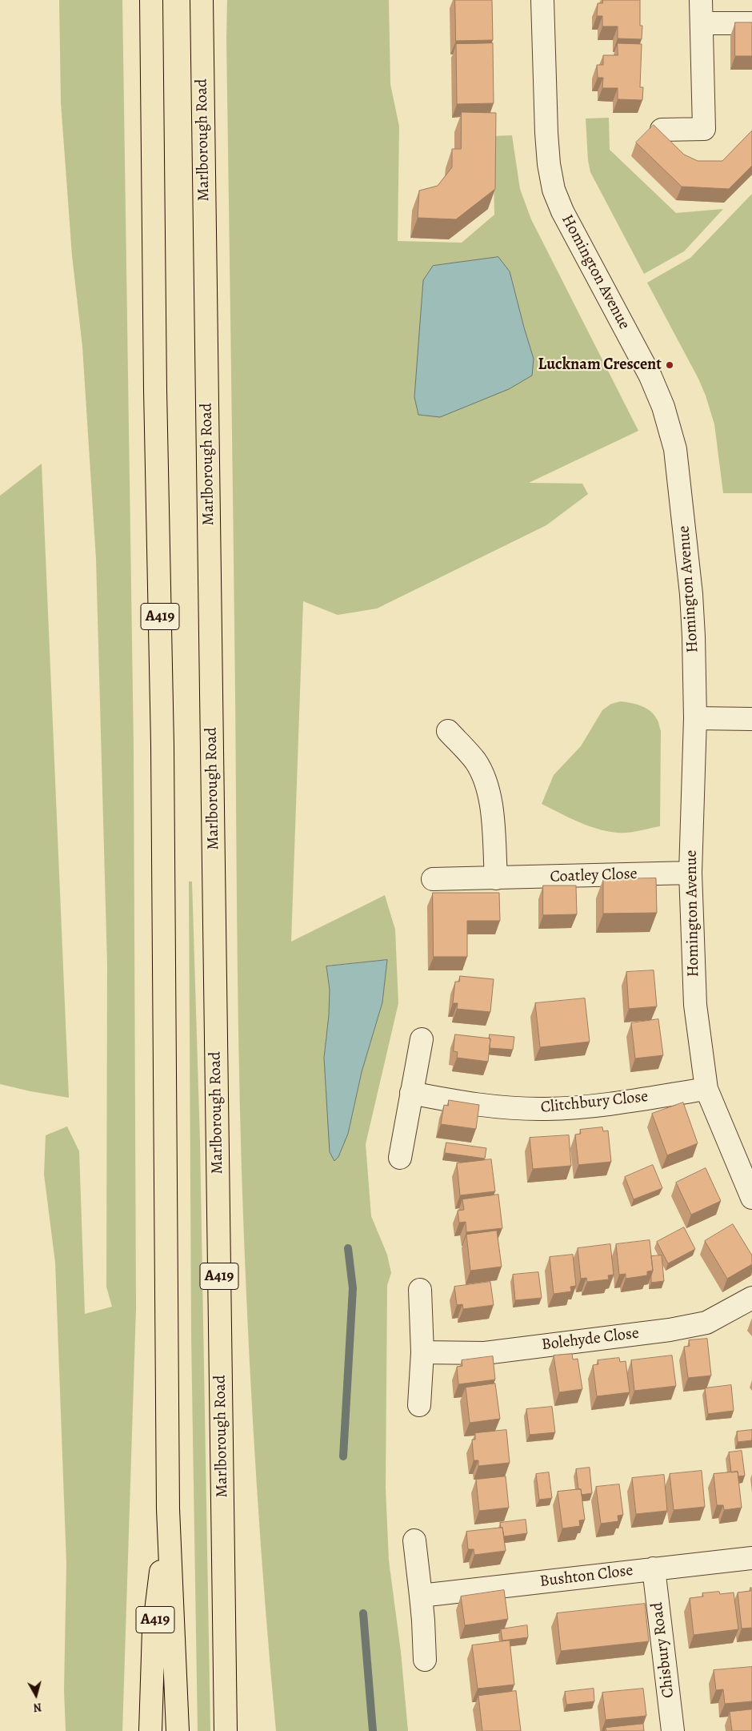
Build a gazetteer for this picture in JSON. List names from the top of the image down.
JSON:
{
  "streets": {
    "highway": ["Marlborough Road", "A419"],
    "street": [
      "Homington Avenue",
      "Coatley Close",
      "Clitchbury Close",
      "Bolehyde Close",
      "Bushton Close",
      "Chisbury Road"
    ]
  },
  "crossings": [
    ["Marlborough Road", "A419"],
    ["Homington Avenue", "Coatley Close"],
    ["Homington Avenue", "Clitchbury Close"],
    ["Bushton Close", "Chisbury Road"]
  ],
  "places": ["Lucknam Crescent"],
  "north": "bottom"
}
